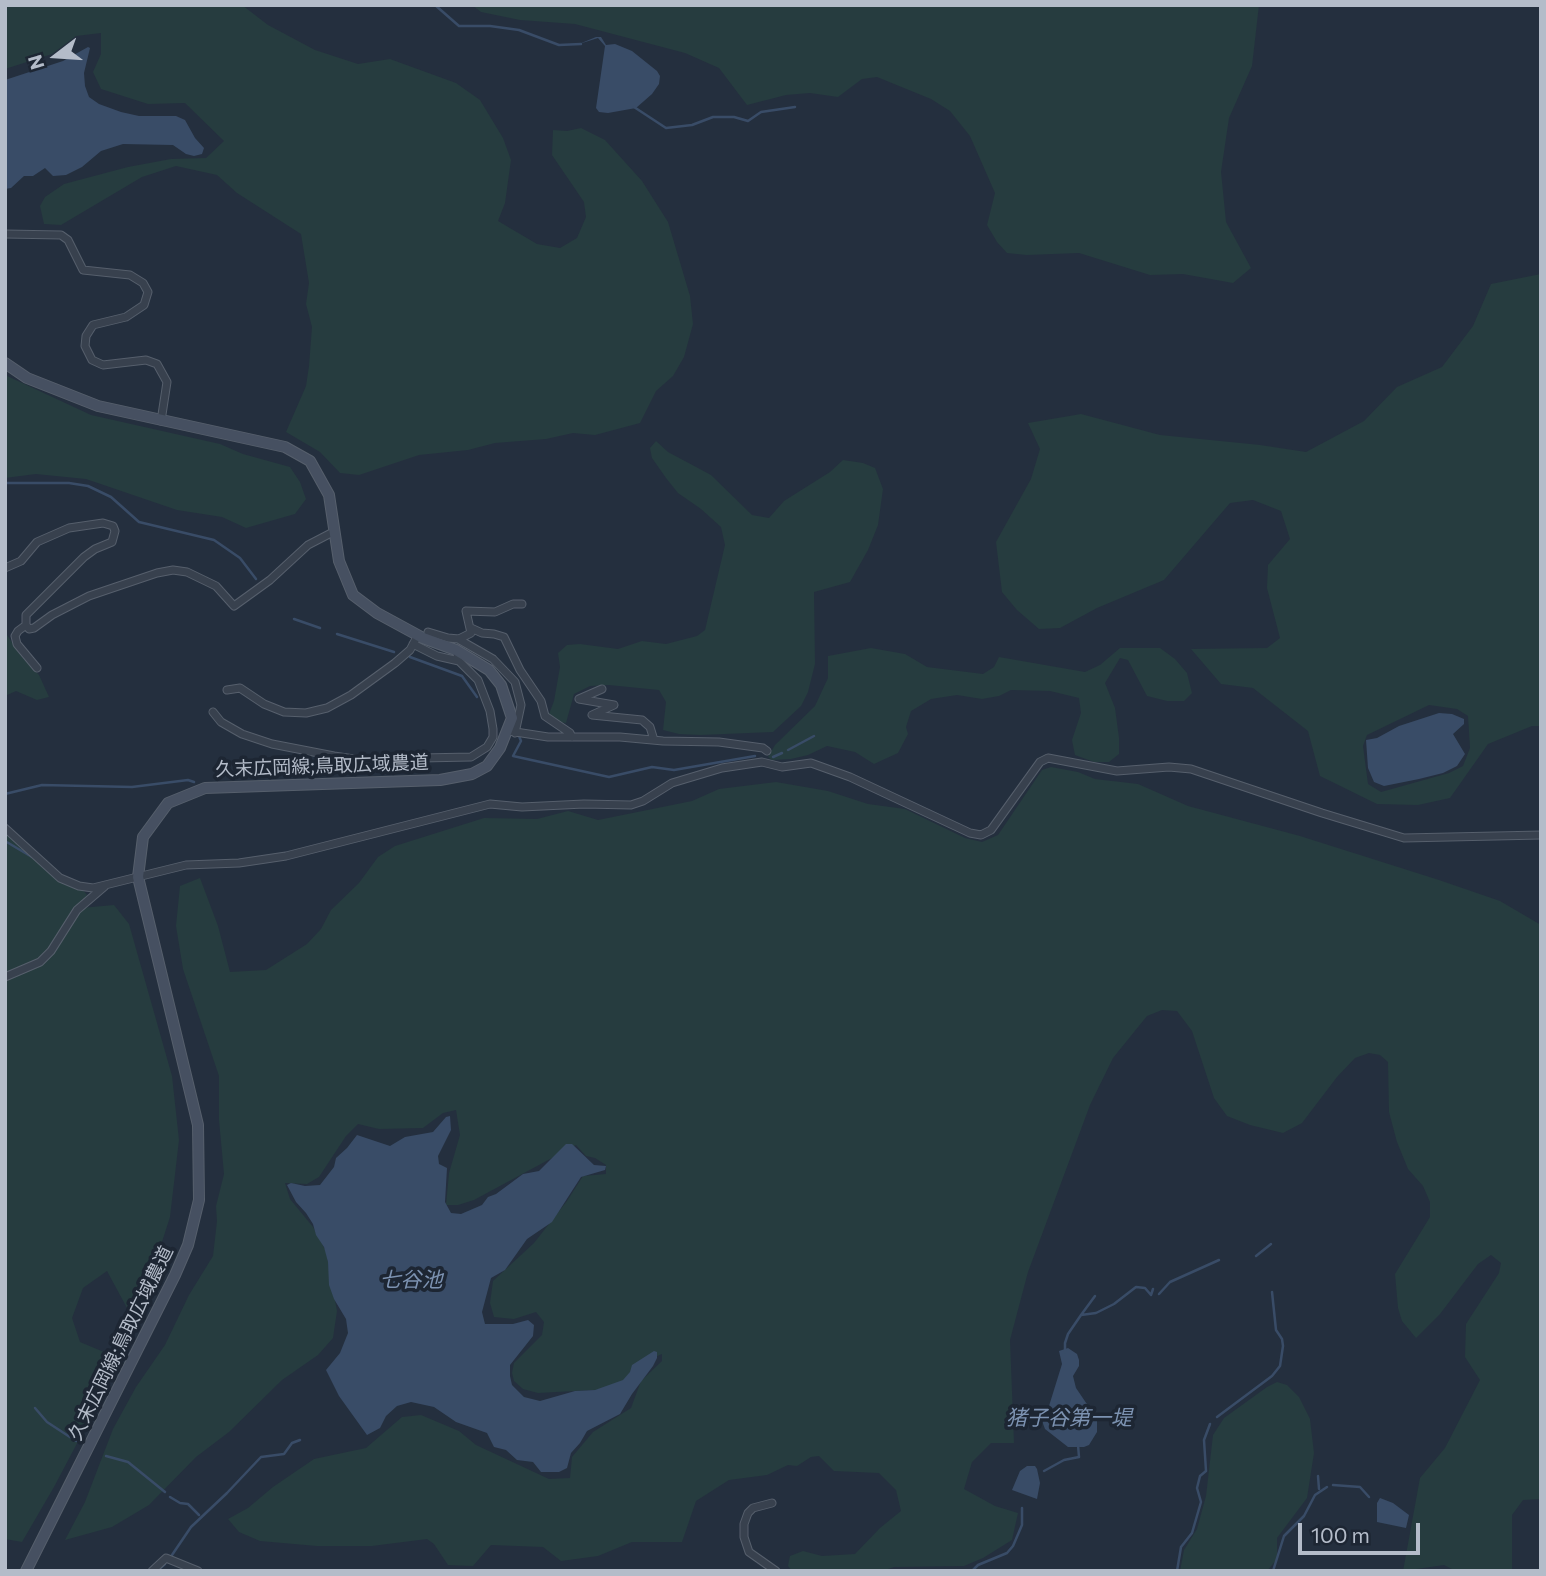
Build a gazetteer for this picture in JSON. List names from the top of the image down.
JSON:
{
  "streets": {
    "street": ["久末広岡線;鳥取広域農道"]
  },
  "water": ["七谷池", "猪子谷第一堤"],
  "scale_bar": "100 m",
  "north": "left"
}
